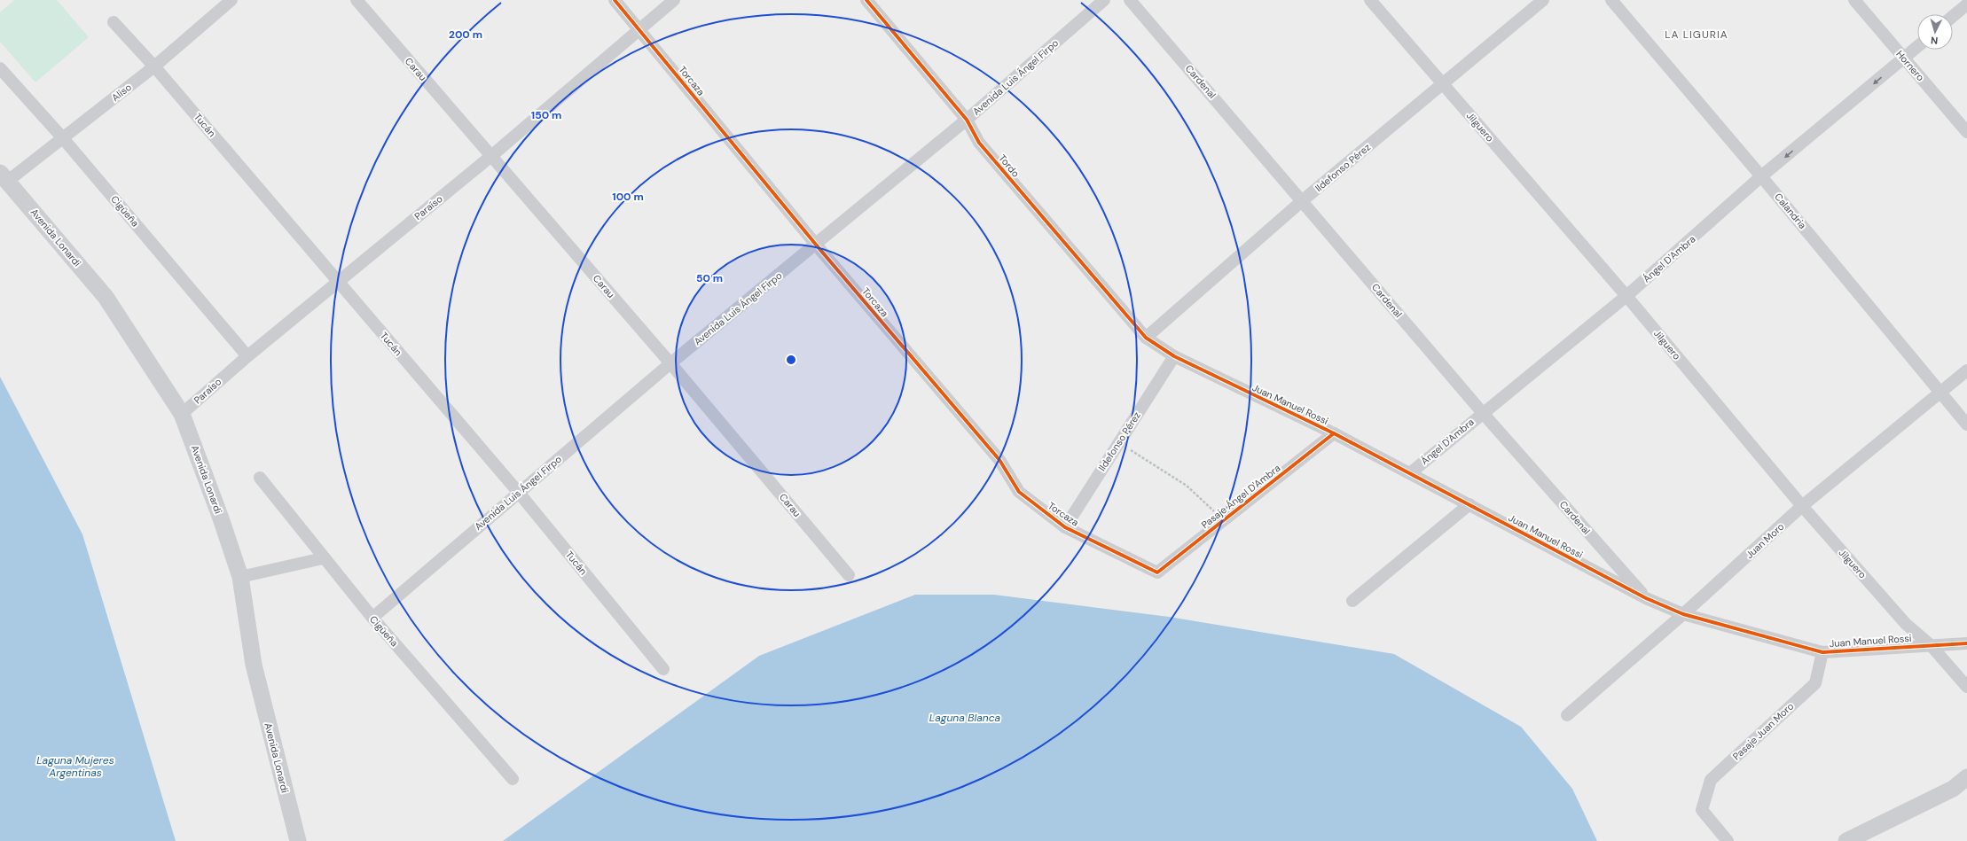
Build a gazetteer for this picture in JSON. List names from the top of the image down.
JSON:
{
  "streets": {
    "street": [
      "Hornero",
      "Carau",
      "Avenida Luis Ángel Firpo",
      "Torcaza",
      "Cardenal",
      "Aliso",
      "Tucán",
      "Jilguero",
      "Tordo",
      "Ildefonso Pérez",
      "Paraíso",
      "Cigüeña",
      "Calandria",
      "Avenida Lonardi",
      "Ángel D'Ambra",
      "Juan Manuel Rossi",
      "Pasaje Ángel D'Ambra",
      "Juan Moro",
      "Pasaje Juan Moro"
    ]
  },
  "crossings": [
    ["Hornero", "Ángel D'Ambra"],
    ["Carau", "Avenida Luis Ángel Firpo"],
    ["Carau", "Paraíso"],
    ["Avenida Luis Ángel Firpo", "Torcaza"],
    ["Avenida Luis Ángel Firpo", "Tucán"],
    ["Avenida Luis Ángel Firpo", "Tordo"],
    ["Avenida Luis Ángel Firpo", "Cigüeña"],
    ["Torcaza", "Ildefonso Pérez"],
    ["Torcaza", "Paraíso"],
    ["Torcaza", "Pasaje Ángel D'Ambra"],
    ["Cardenal", "Ildefonso Pérez"],
    ["Cardenal", "Ángel D'Ambra"],
    ["Cardenal", "Juan Manuel Rossi"],
    ["Aliso", "Tucán"],
    ["Aliso", "Cigüeña"],
    ["Aliso", "Avenida Lonardi"],
    ["Tucán", "Paraíso"],
    ["Jilguero", "Ildefonso Pérez"],
    ["Jilguero", "Ángel D'Ambra"],
    ["Jilguero", "Juan Manuel Rossi"],
    ["Jilguero", "Juan Moro"],
    ["Tordo", "Ildefonso Pérez"],
    ["Tordo", "Juan Manuel Rossi"],
    ["Ildefonso Pérez", "Juan Manuel Rossi"],
    ["Paraíso", "Cigüeña"],
    ["Paraíso", "Avenida Lonardi"],
    ["Calandria", "Ángel D'Ambra"],
    ["Calandria", "Juan Moro"],
    ["Ángel D'Ambra", "Juan Manuel Rossi"],
    ["Juan Manuel Rossi", "Pasaje Ángel D'Ambra"],
    ["Juan Manuel Rossi", "Juan Moro"],
    ["Juan Manuel Rossi", "Pasaje Juan Moro"]
  ],
  "districts": ["LA LIGURIA"],
  "water": ["Laguna Blanca", "Laguna Mujeres Argentinas"],
  "north": "bottom",
  "rings": [
    "200 m",
    "150 m",
    "100 m",
    "50 m"
  ]
}
